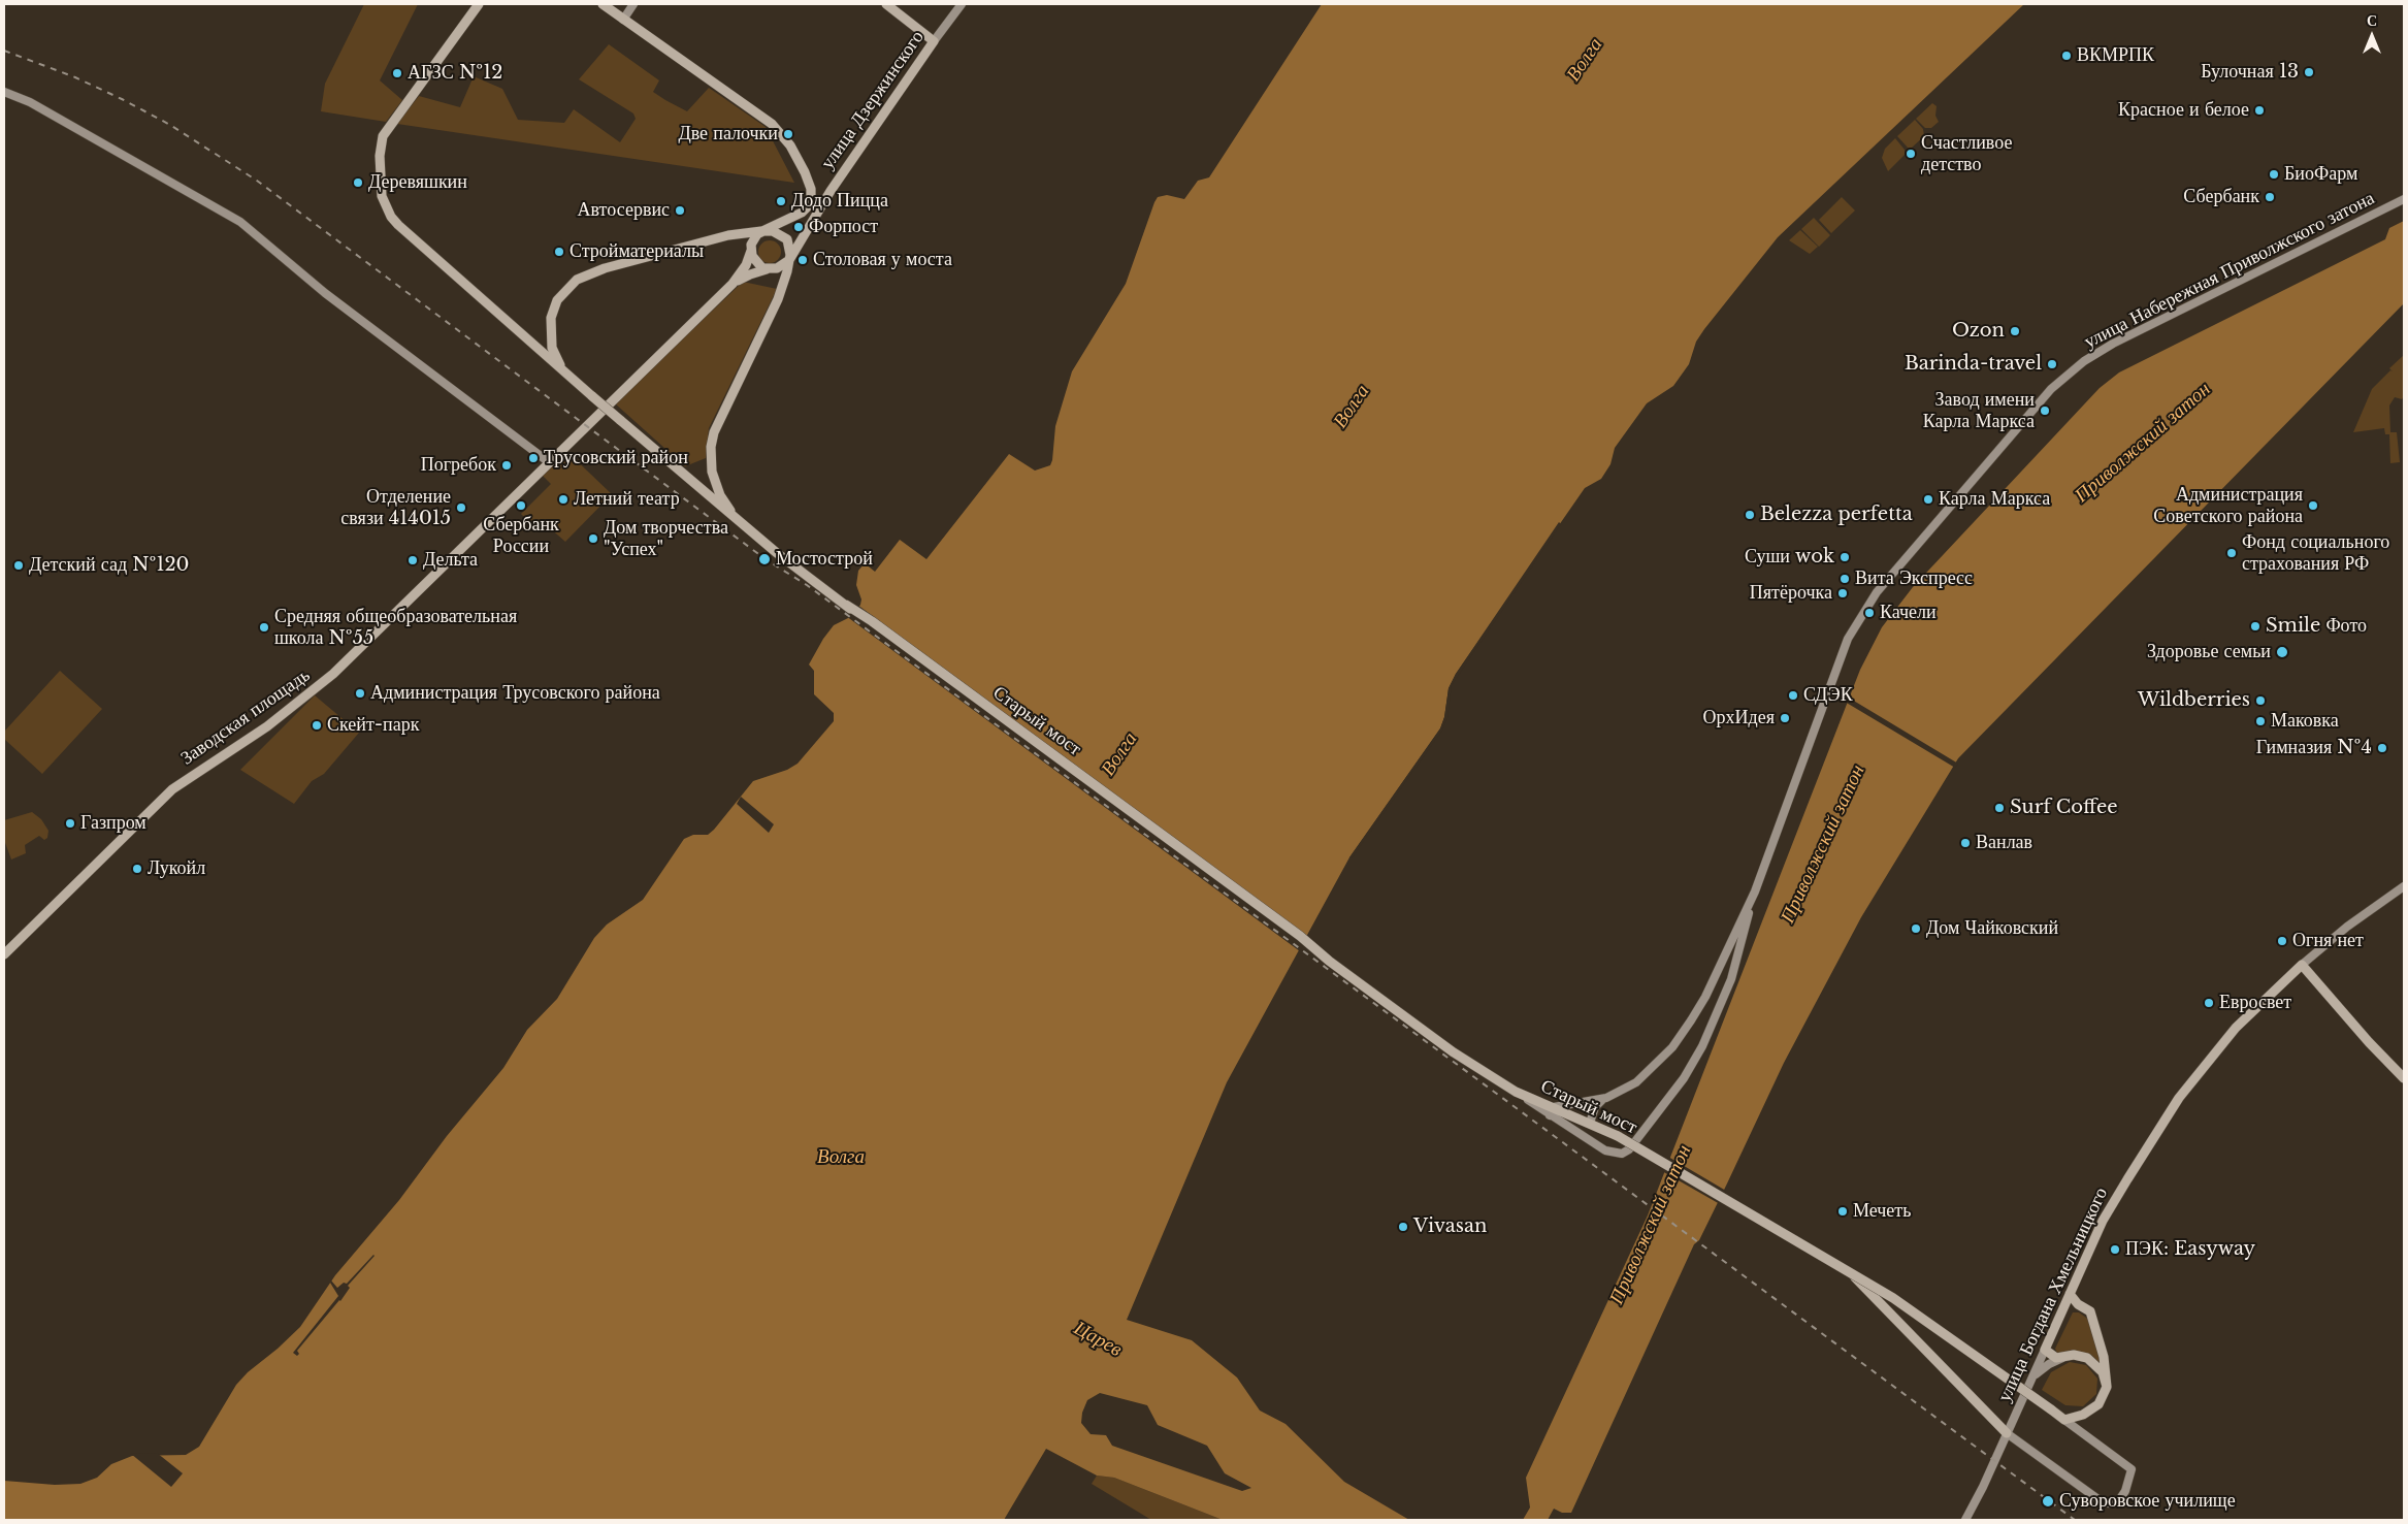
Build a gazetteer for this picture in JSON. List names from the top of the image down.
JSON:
{
  "streets": {
    "main road": [
      "улица Дзержинского",
      "улица Набережная Приволжского затона",
      "Заводская площадь",
      "Старый мост",
      "улица Богдана Хмельницкого"
    ]
  },
  "crossings": [
    ["улица Дзержинского", "Старый мост"],
    ["улица Набережная Приволжского затона", "Старый мост"]
  ],
  "water": ["Волга", "Приволжский затон", "Царев"],
  "places": [
    "ВКМРПК",
    "Булочная 13",
    "АГЗС №12",
    "Красное и белое",
    "Две палочки",
    "Счастливое детство",
    "БиоФарм",
    "Деревяшкин",
    "Сбербанк",
    "Додо Пицца",
    "Автосервис",
    "Форпост",
    "Стройматериалы",
    "Столовая у моста",
    "Ozon",
    "Barinda-travel",
    "Завод имени Карла Маркса",
    "Трусовский район",
    "Погребок",
    "Летний театр",
    "Карла Маркса",
    "Сбербанк России",
    "Администрация Советского района",
    "Отделение связи 414015",
    "Belezza perfetta",
    "Дом творчества \"Успех\"",
    "Фонд социального страхования РФ",
    "Суши wok",
    "Мостострой",
    "Дельта",
    "Детский сад №120",
    "Вита Экспресс",
    "Пятёрочка",
    "Качели",
    "Smile Фото",
    "Средняя общеобразовательная школа №55",
    "Здоровье семьи",
    "Администрация Трусовского района",
    "СДЭК",
    "Wildberries",
    "ОрхИдея",
    "Маковка",
    "Скейт-парк",
    "Гимназия №4",
    "Surf Coffee",
    "Газпром",
    "Ванлав",
    "Лукойл",
    "Дом Чайковский",
    "Огня нет",
    "Евросвет",
    "Мечеть",
    "Vivasan",
    "ПЭК: Easyway",
    "Суворовское училище"
  ],
  "north": "top"
}
